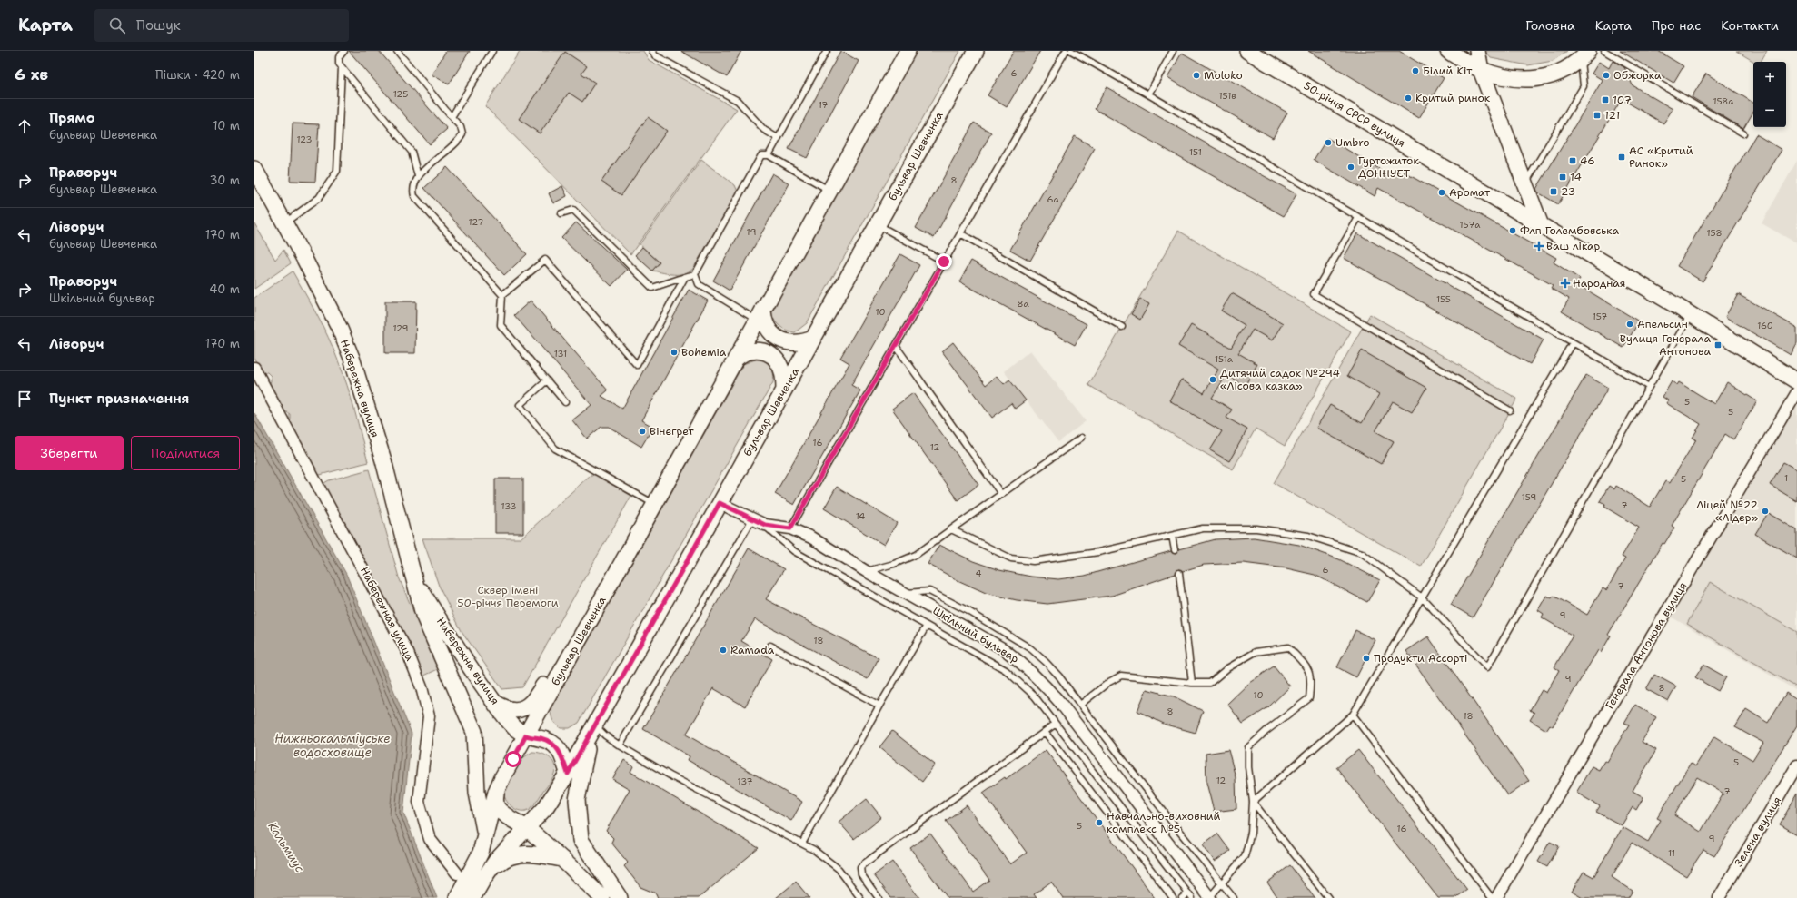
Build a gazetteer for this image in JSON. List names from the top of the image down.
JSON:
{
  "streets": {
    "street": [
      "50-річчя СРСР вулиця",
      "бульвар Шевченка",
      "Набережна вулиця",
      "Набережная улица",
      "Шкільний бульвар",
      "Генерала Антонова вулиця",
      "Зелена вулиця"
    ]
  },
  "crossings": [
    ["бульвар Шевченка", "Набережна вулиця"],
    ["бульвар Шевченка", "Набережная улица"],
    ["бульвар Шевченка", "Шкільний бульвар"]
  ],
  "water": ["Нижньокальміуське водосховище", "Кальмиус"],
  "parks": ["Сквер імені 50-річчя Перемоги"],
  "places": {
    "other": [
      "Білий Кіт",
      "Moloko",
      "Обжорка",
      "Критий ринок",
      "Umbro",
      "Гуртожиток ДОННУЕТ",
      "Аромат",
      "Флп Голембовська",
      "Апельсин",
      "Bohemia",
      "Дитячий садок №294 «Лісова казка»",
      "Вінегрет",
      "Ліцей №22 «Лідер»",
      "Ramada",
      "Продукти Ассорті",
      "Навчально-виховний комплекс №5"
    ],
    "transit": [
      "107",
      "121",
      "АС «Критий Ринок»",
      "46",
      "14",
      "23",
      "Вулиця Генерала Антонова"
    ],
    "health": ["Ваш лікар", "Народная"]
  },
  "house_numbers": [
    "6",
    "125",
    "151в",
    "158а",
    "17",
    "123",
    "151",
    "8",
    "6а",
    "127",
    "157а",
    "19",
    "158",
    "155",
    "8а",
    "10",
    "157",
    "160",
    "129",
    "131",
    "151а",
    "5",
    "5",
    "16",
    "12",
    "1",
    "5",
    "159",
    "7",
    "133",
    "14",
    "6",
    "4",
    "7",
    "9",
    "18",
    "9",
    "8",
    "10",
    "8",
    "18",
    "5",
    "12",
    "137",
    "7",
    "5",
    "16",
    "9",
    "11"
  ],
  "page": {
    "header": "Карта",
    "search": "Пошук",
    "nav": [
      "Головна",
      "Карта",
      "Про нас",
      "Контакти"
    ],
    "heading": ["6 хв", "Пішки · 420 m"],
    "map_buttons": ["+", "−"],
    "list": [
      ["Прямо", "бульвар Шевченка", "10 m"],
      ["Праворуч", "бульвар Шевченка", "30 m"],
      ["Ліворуч", "бульвар Шевченка", "170 m"],
      ["Праворуч", "Шкільний бульвар", "40 m"],
      ["Ліворуч", "170 m"],
      "Пункт призначення"
    ],
    "buttons": ["Зберегти", "Поділитися"]
  }
}
